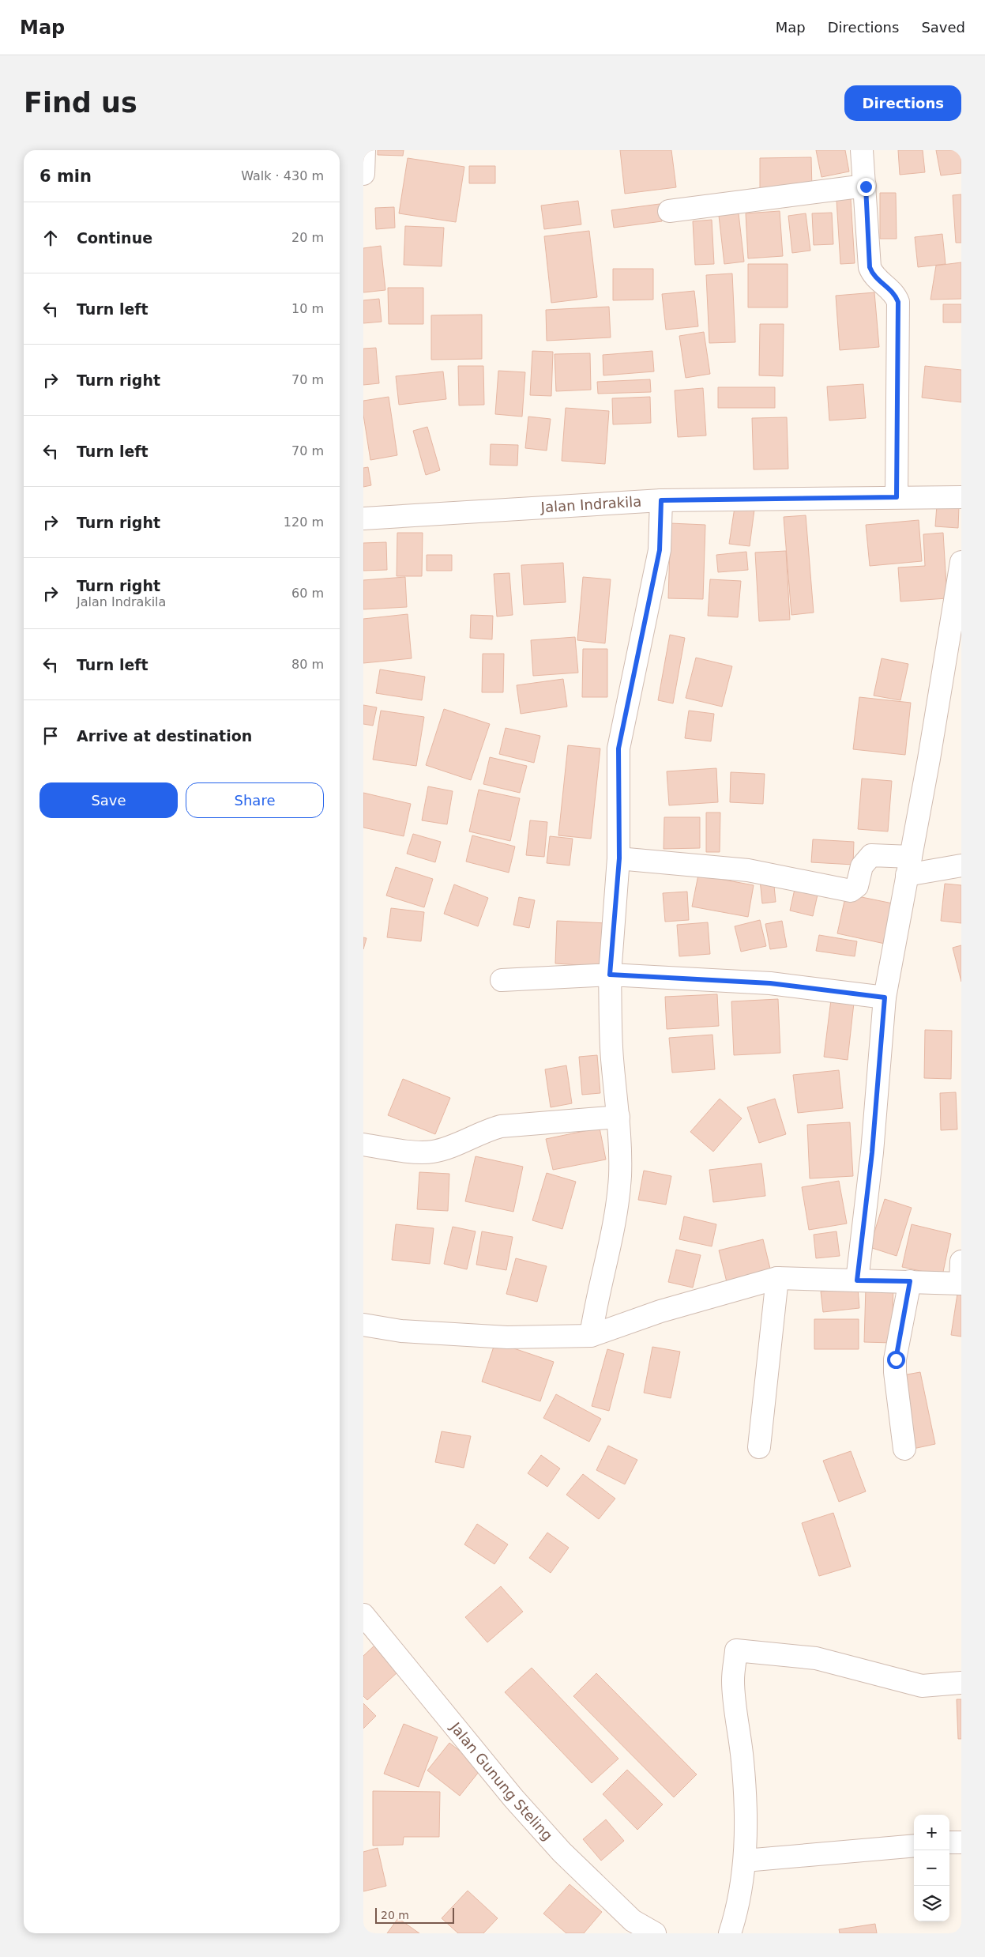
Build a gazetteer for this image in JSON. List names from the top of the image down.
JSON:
{
  "streets": {
    "street": ["Jalan Indrakila", "Jalan Gunung Steling"]
  },
  "scale_bar": "20 m",
  "page": {
    "header": "Map",
    "nav": ["Map", "Directions", "Saved"],
    "buttons": [
      "Directions",
      ["Save", "Share"]
    ],
    "title": "Find us",
    "heading": ["6 min", "Walk · 430 m"],
    "list": [
      ["Continue", "20 m"],
      ["Turn left", "10 m"],
      ["Turn right", "70 m"],
      ["Turn left", "70 m"],
      ["Turn right", "120 m"],
      ["Turn right", "Jalan Indrakila", "60 m"],
      ["Turn left", "80 m"],
      "Arrive at destination"
    ],
    "map_buttons": ["+", "−"],
    "scale": "20 m"
  }
}
